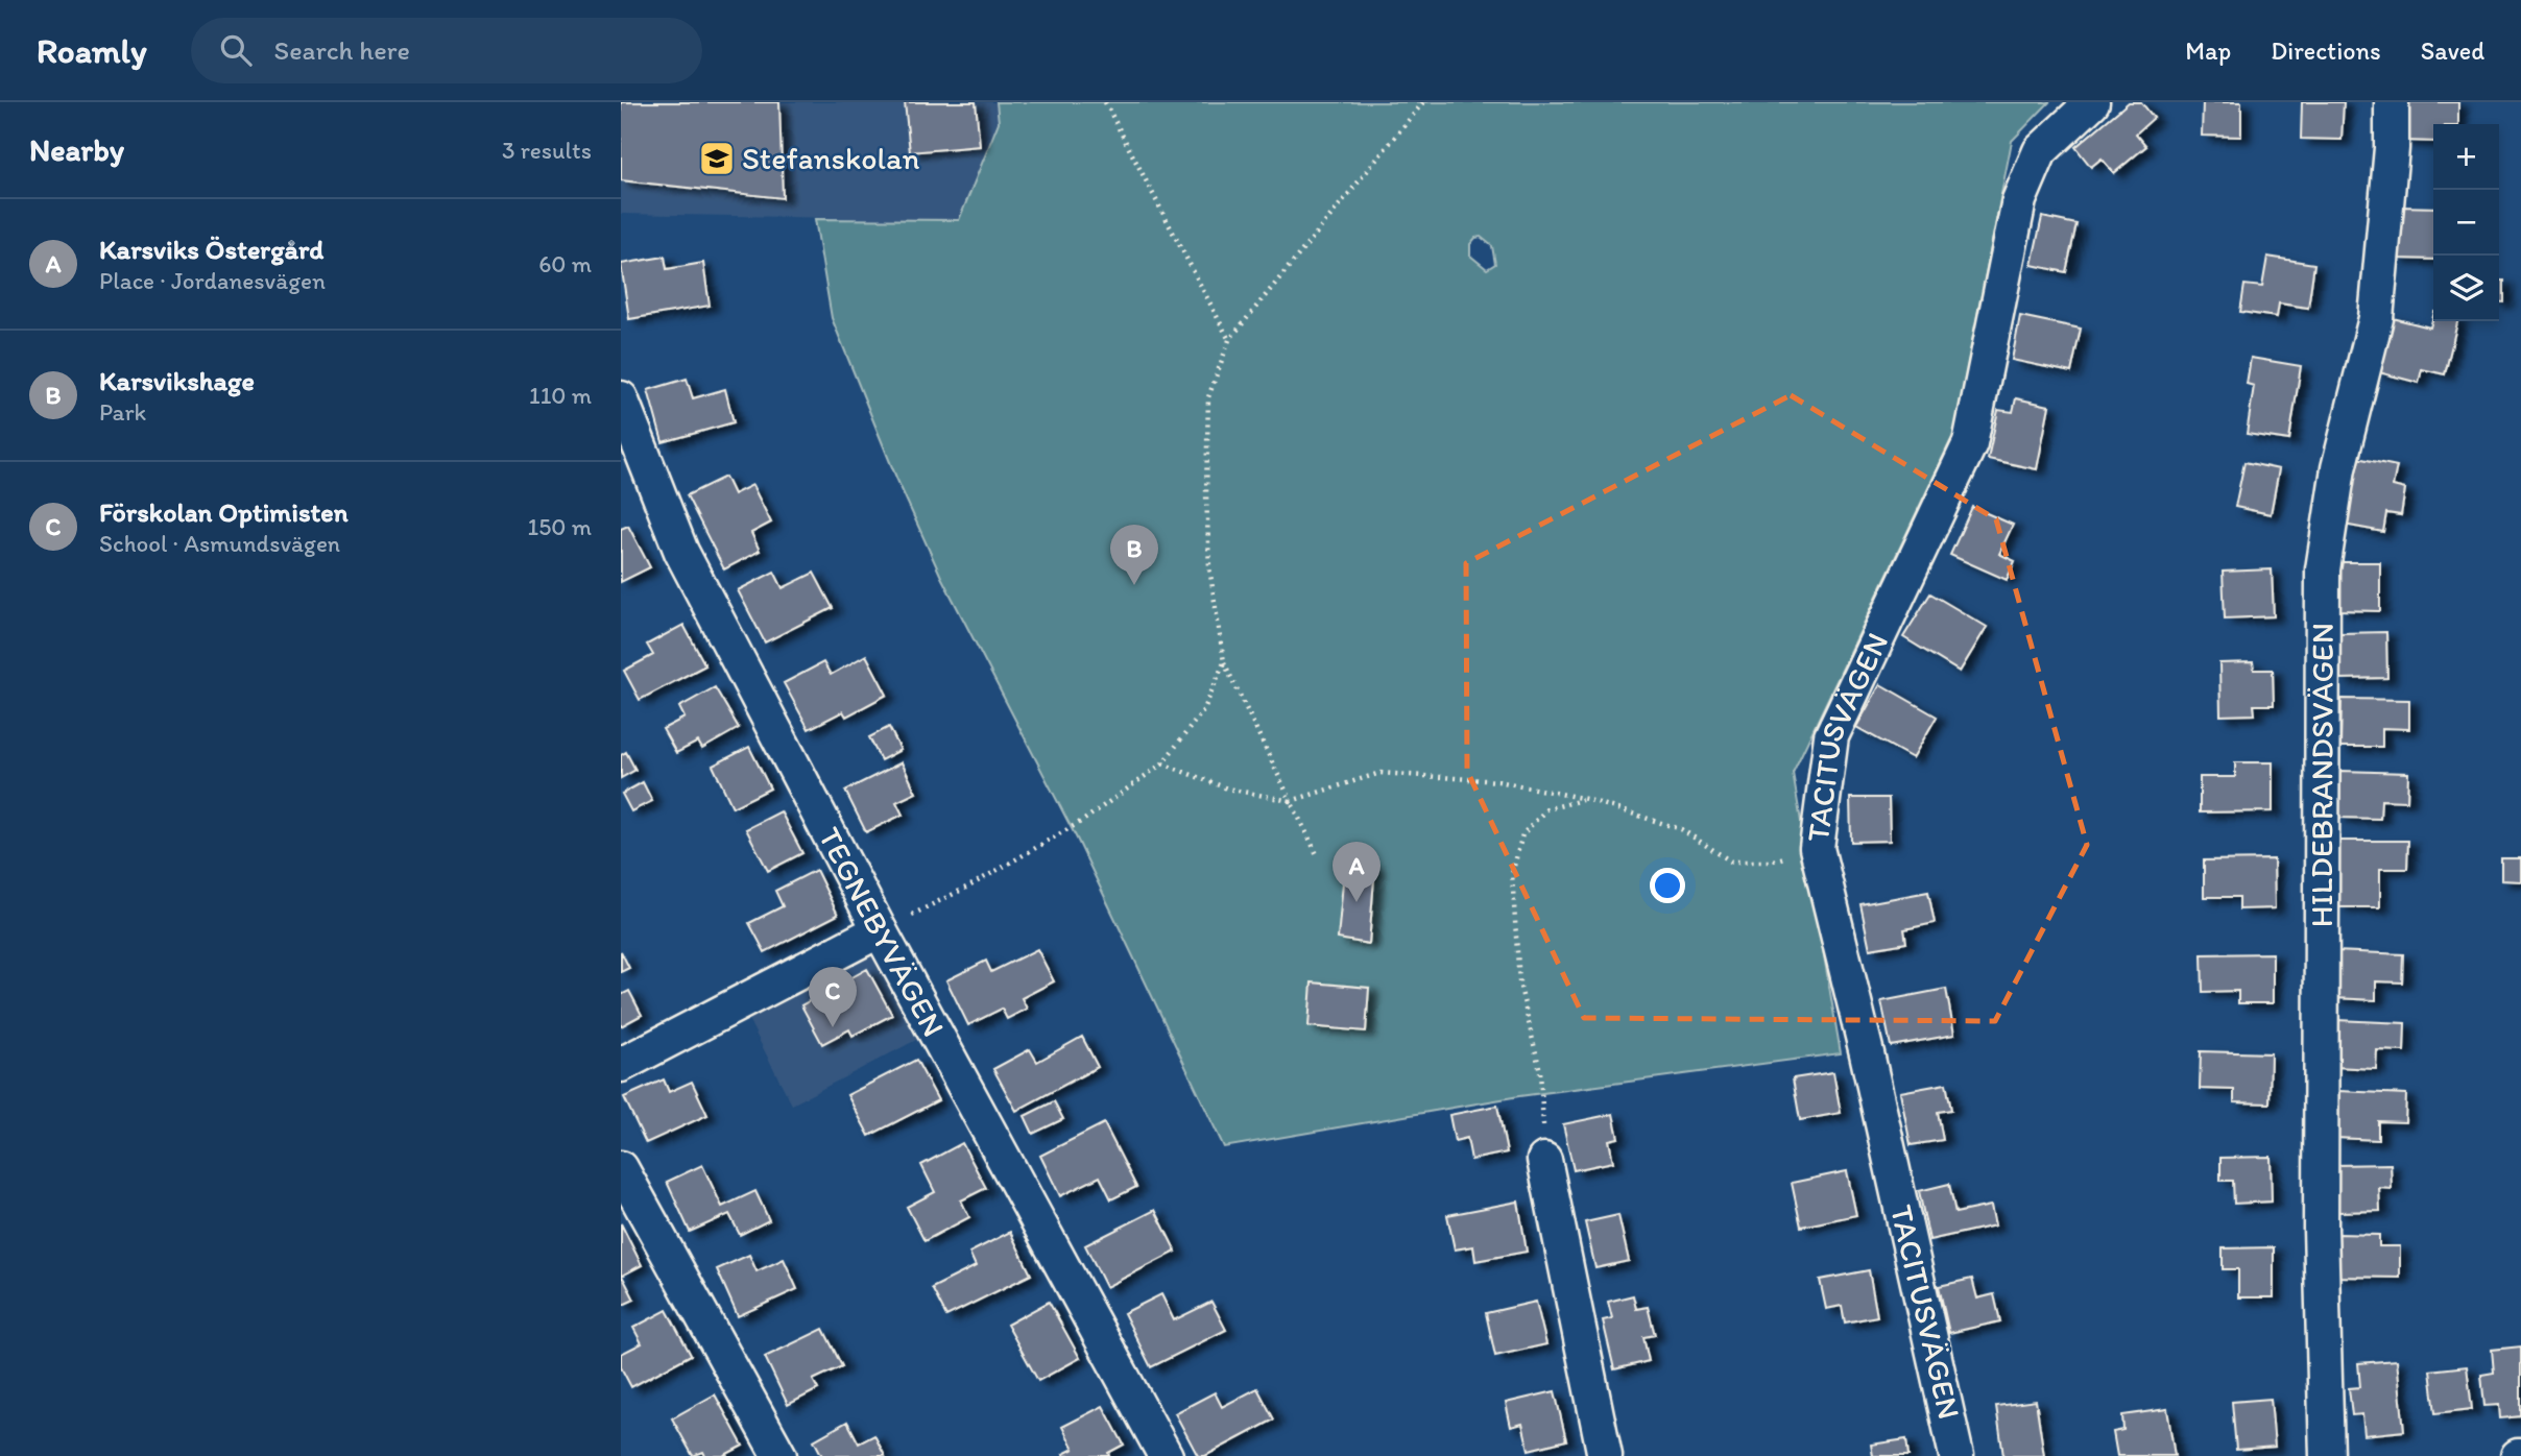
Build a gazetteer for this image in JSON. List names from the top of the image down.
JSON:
{
  "streets": {
    "street": ["TACITUSVÄGEN", "HILDEBRANDSVÄGEN", "TEGNEBYVÄGEN"]
  },
  "places": {
    "school or university": ["Stefanskolan"]
  },
  "page": {
    "header": "Roamly",
    "search": "Search here",
    "nav": ["Map", "Directions", "Saved"],
    "heading": ["Nearby", "3 results"],
    "map_buttons": ["+", "−"],
    "list": [
      {
        "mark": "A",
        "name": "Karsviks Östergård",
        "note": "Place · Jordanesvägen",
        "value": "60 m"
      },
      {
        "mark": "B",
        "name": "Karsvikshage",
        "note": "Park",
        "value": "110 m"
      },
      {
        "mark": "C",
        "name": "Förskolan Optimisten",
        "note": "School · Asmundsvägen",
        "value": "150 m"
      }
    ],
    "pins": ["B", "A", "C"]
  }
}
